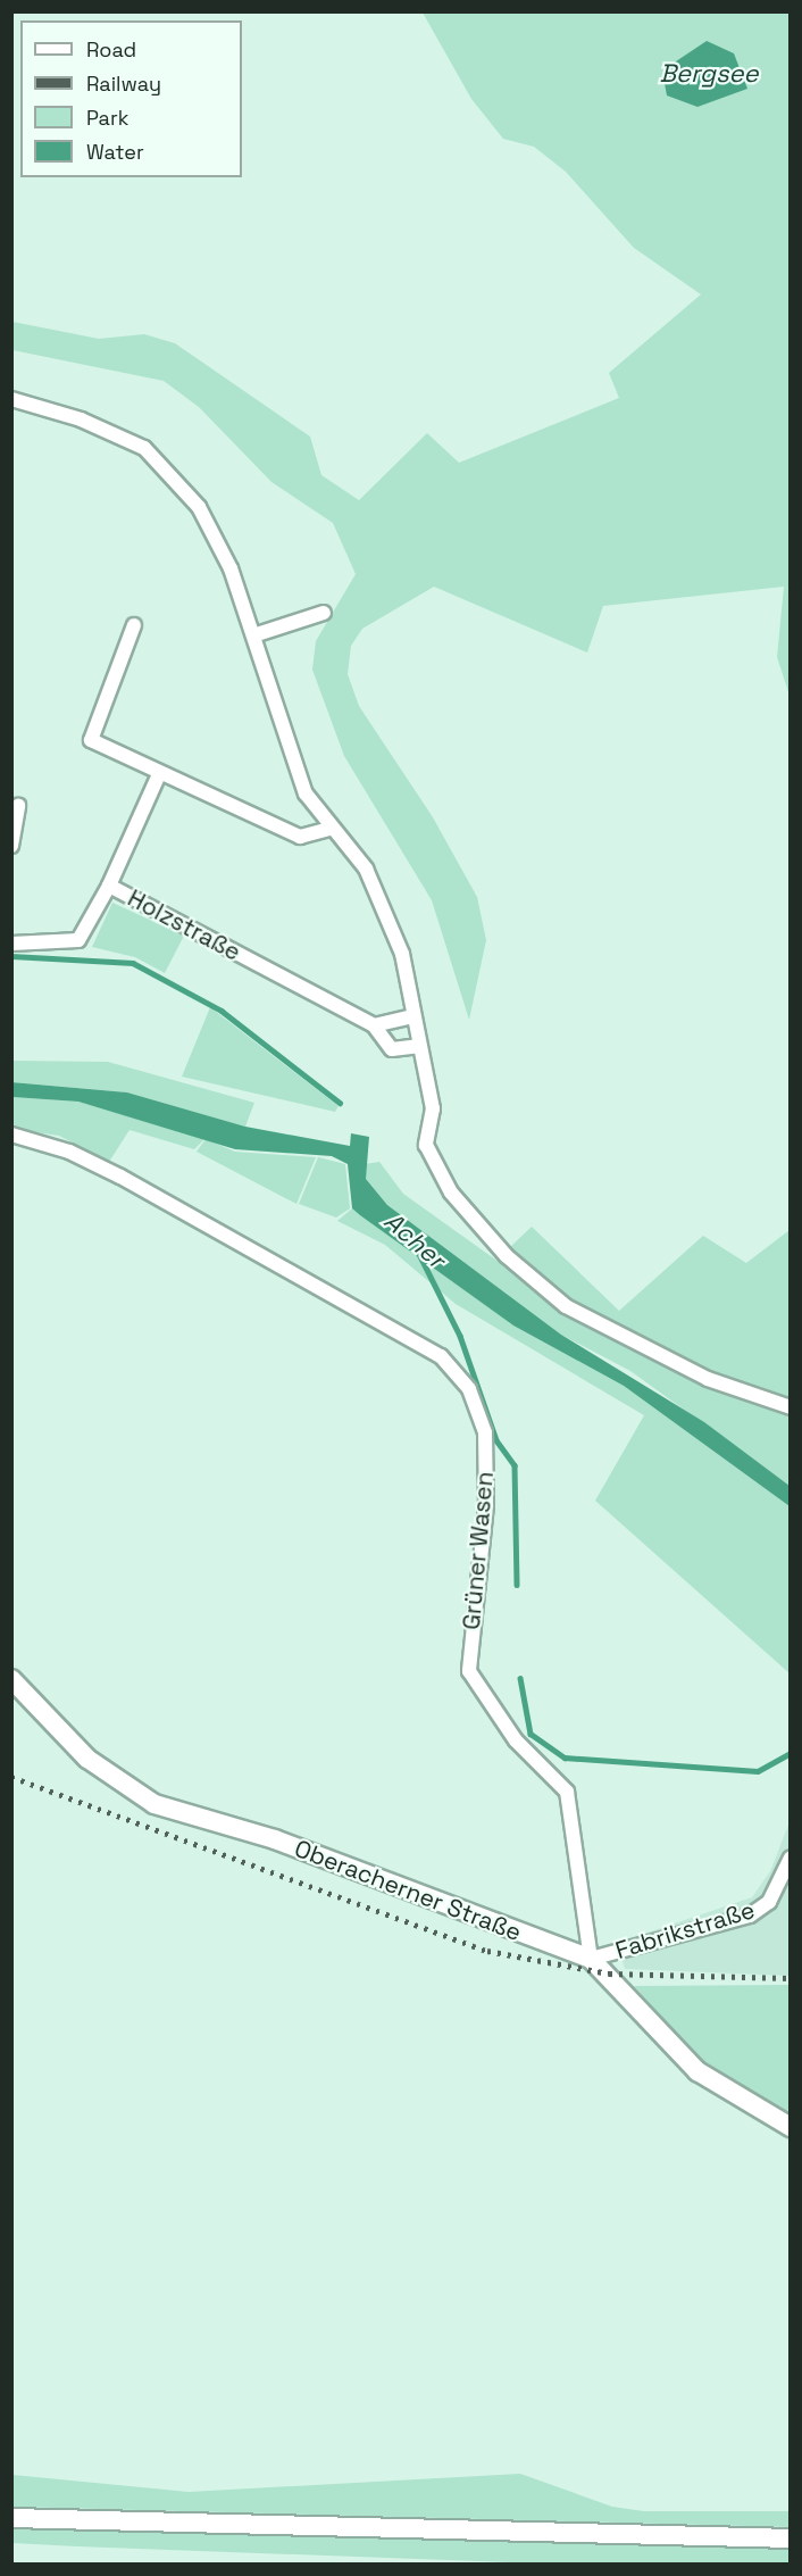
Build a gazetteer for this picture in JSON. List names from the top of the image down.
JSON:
{
  "streets": {
    "street": [
      "Holzstraße",
      "Grüner Wasen",
      "Oberacherner Straße",
      "Fabrikstraße"
    ]
  },
  "crossings": [
    ["Grüner Wasen", "Oberacherner Straße"],
    ["Grüner Wasen", "Fabrikstraße"],
    ["Oberacherner Straße", "Fabrikstraße"]
  ],
  "water": ["Bergsee", "Acher"],
  "legend": [
    "Road",
    "Railway",
    "Park",
    "Water"
  ]
}
